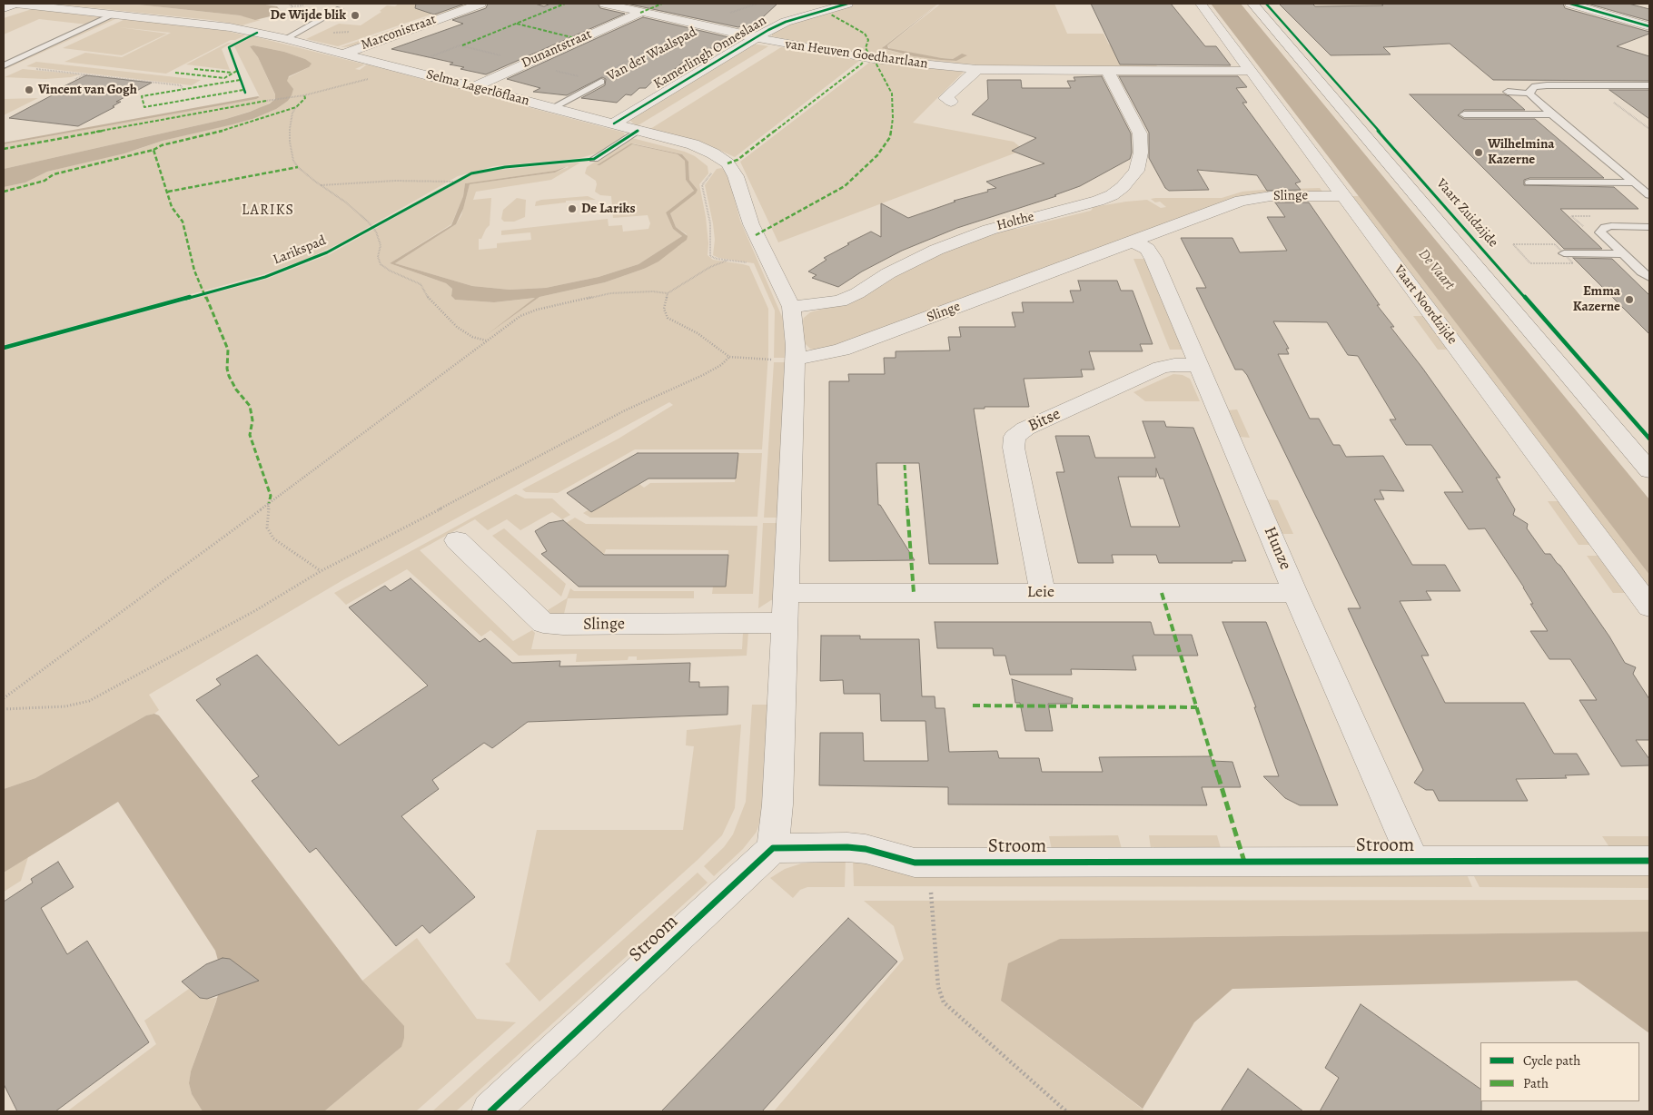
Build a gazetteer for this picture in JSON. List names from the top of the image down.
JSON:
{
  "streets": {
    "street": [
      "Marconistraat",
      "Dunantstraat",
      "Kamerlingh Onneslaan",
      "van Heuven Goedhartlaan",
      "Selma Lagerlöflaan",
      "Slinge",
      "Vaart Zuidzijde",
      "Holthe",
      "Vaart Noordzijde",
      "Bitse",
      "Hunze",
      "Leie",
      "Stroom"
    ],
    "lane": ["Van der Waalspad"],
    "cycle path": ["Larikspad"]
  },
  "crossings": [
    ["Marconistraat", "Selma Lagerlöflaan"],
    ["Dunantstraat", "Van der Waalspad"],
    ["Dunantstraat", "van Heuven Goedhartlaan"],
    ["Dunantstraat", "Selma Lagerlöflaan"],
    ["Kamerlingh Onneslaan", "van Heuven Goedhartlaan"],
    ["Kamerlingh Onneslaan", "Selma Lagerlöflaan"],
    ["Van der Waalspad", "van Heuven Goedhartlaan"],
    ["Van der Waalspad", "Selma Lagerlöflaan"],
    ["van Heuven Goedhartlaan", "Holthe"],
    ["van Heuven Goedhartlaan", "Vaart Noordzijde"],
    ["Selma Lagerlöflaan", "Slinge"],
    ["Selma Lagerlöflaan", "Holthe"],
    ["Slinge", "Vaart Noordzijde"],
    ["Slinge", "Hunze"],
    ["Bitse", "Hunze"],
    ["Bitse", "Leie"],
    ["Hunze", "Leie"],
    ["Hunze", "Stroom"]
  ],
  "districts": ["LARIKS"],
  "water": ["De Vaart"],
  "places": [
    "De Wijde blik",
    "Vincent van Gogh",
    "Wilhelmina Kazerne",
    "De Lariks",
    "Emma Kazerne"
  ],
  "legend": ["Cycle path", "Path"]
}
